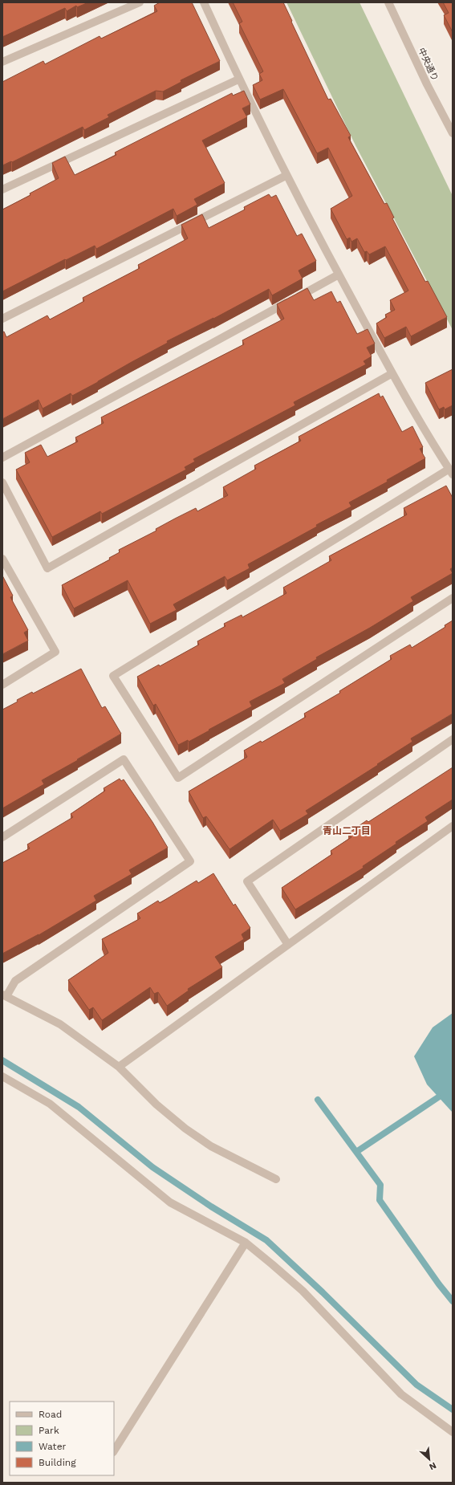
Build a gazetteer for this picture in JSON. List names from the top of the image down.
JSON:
{
  "streets": {
    "street": ["中央通り"]
  },
  "districts": ["青山二丁目"],
  "legend": [
    "Road",
    "Park",
    "Water",
    "Building"
  ],
  "north": "bottom right"
}
